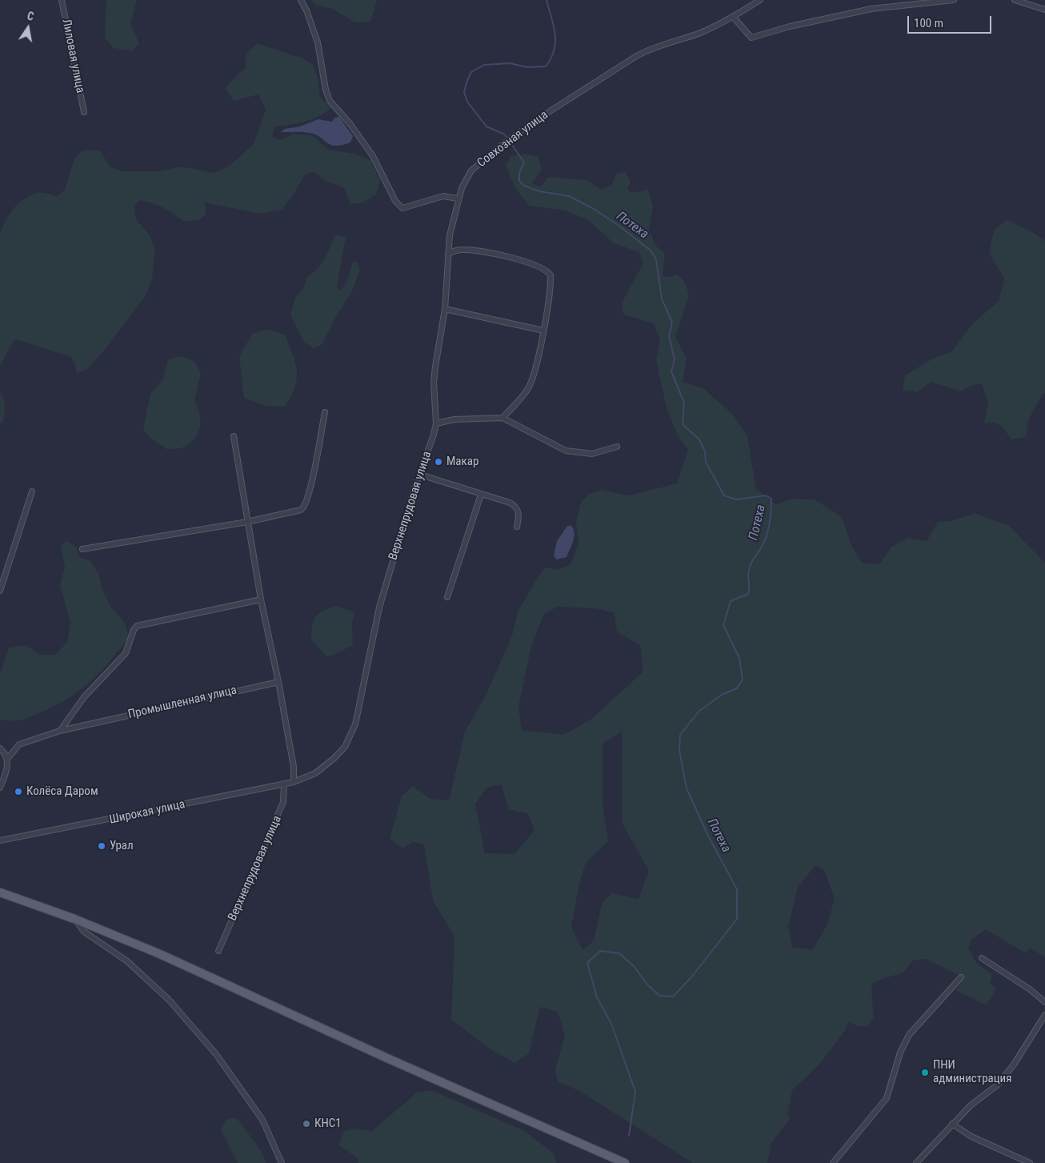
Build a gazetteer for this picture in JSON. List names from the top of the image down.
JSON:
{
  "streets": {
    "street": [
      "Лиловая улица",
      "Совхозная улица",
      "Верхнепрудовая улица",
      "Промышленная улица",
      "Широкая улица"
    ]
  },
  "crossings": [
    ["Совхозная улица", "Верхнепрудовая улица"],
    ["Верхнепрудовая улица", "Широкая улица"]
  ],
  "water": ["Потеха"],
  "places": [
    "Макар",
    "Колёса Даром",
    "Урал",
    "ПНИ администрация",
    "КНС1"
  ],
  "scale_bar": "100 m",
  "north": "top"
}
